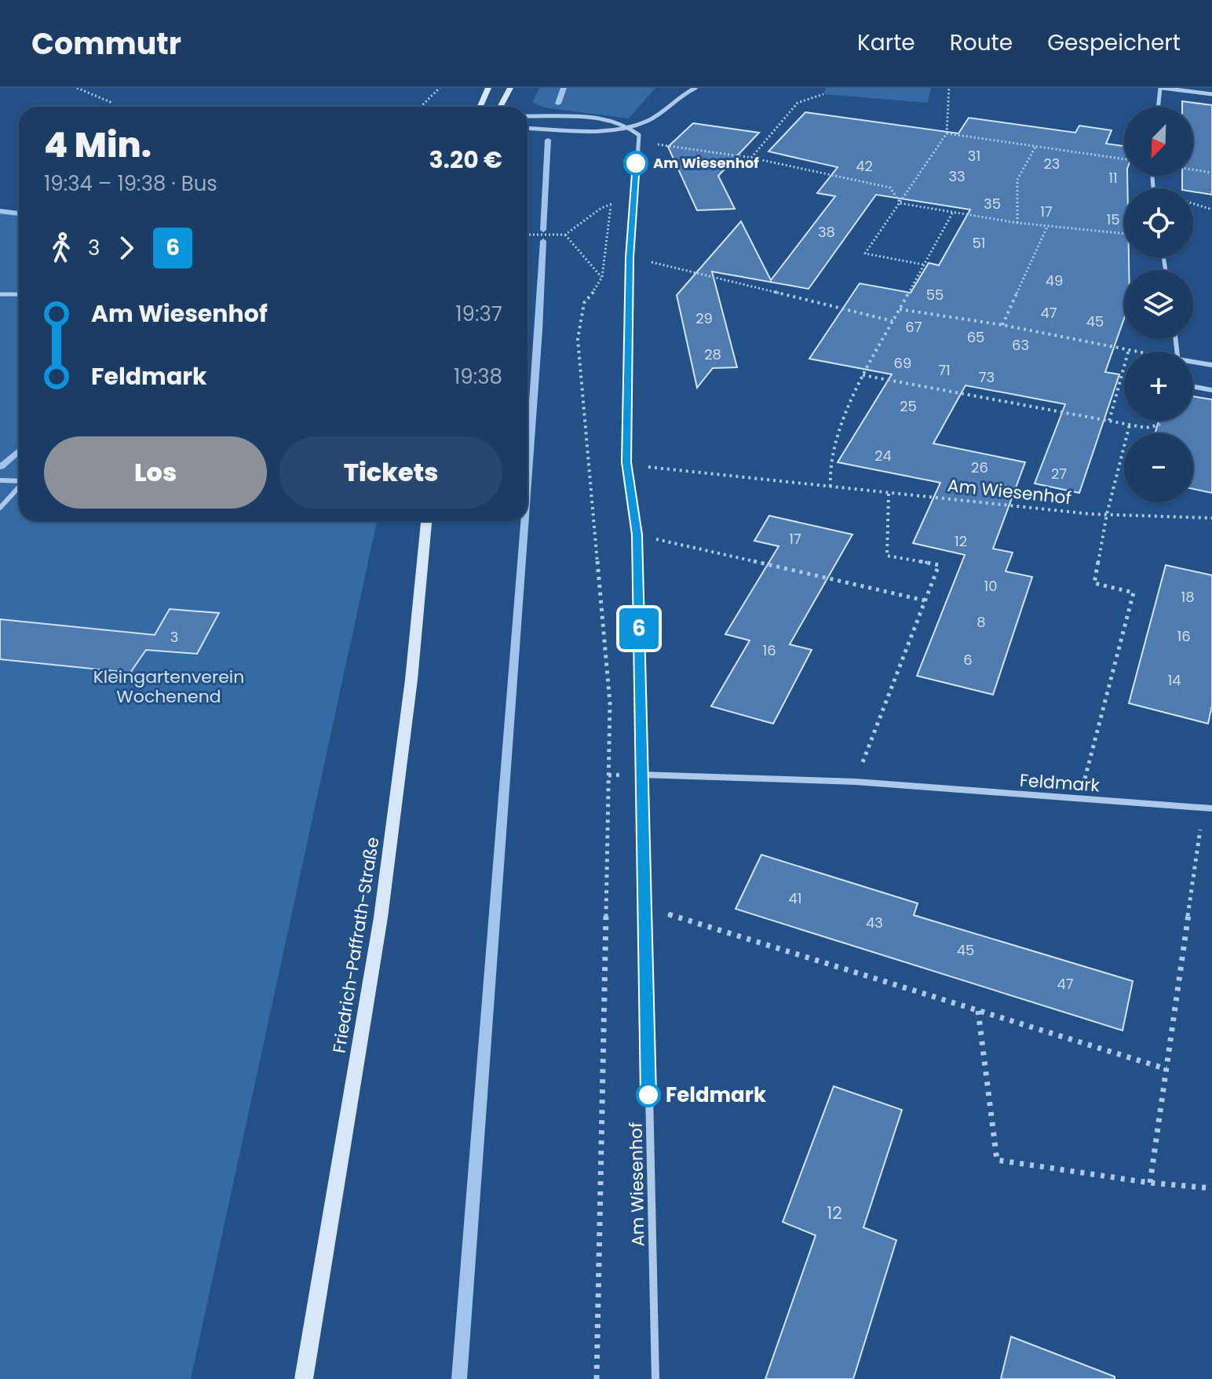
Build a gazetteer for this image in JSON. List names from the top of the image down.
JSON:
{
  "streets": {
    "main road": ["Friedrich-Paffrath-Straße"],
    "street": ["Am Wiesenhof", "Feldmark"]
  },
  "crossings": [
    ["Am Wiesenhof", "Feldmark"]
  ],
  "parks": ["Kleingartenverein Wochenend"],
  "places": ["Am Wiesenhof", "Feldmark"],
  "lines": ["bus line 6"],
  "house_numbers": [
    "31",
    "23",
    "42",
    "33",
    "11",
    "35",
    "17",
    "15",
    "38",
    "51",
    "49",
    "55",
    "47",
    "29",
    "45",
    "67",
    "65",
    "63",
    "28",
    "69",
    "71",
    "73",
    "25",
    "24",
    "26",
    "27",
    "17",
    "12",
    "10",
    "18",
    "8",
    "16",
    "3",
    "16",
    "6",
    "14",
    "41",
    "43",
    "45",
    "47",
    "12"
  ],
  "north": "bottom left",
  "page": {
    "header": "Commutr",
    "nav": ["Karte", "Route", "Gespeichert"],
    "on_map": "6",
    "map_buttons": ["+", "−"],
    "heading": ["4 Min.", "19:34 – 19:38 · Bus", "3.20 €"],
    "legs": ["3", "6"],
    "list": [
      {
        "name": "Am Wiesenhof",
        "value": "19:37"
      },
      {
        "name": "Feldmark",
        "value": "19:38"
      }
    ],
    "buttons": ["Los", "Tickets"]
  }
}
